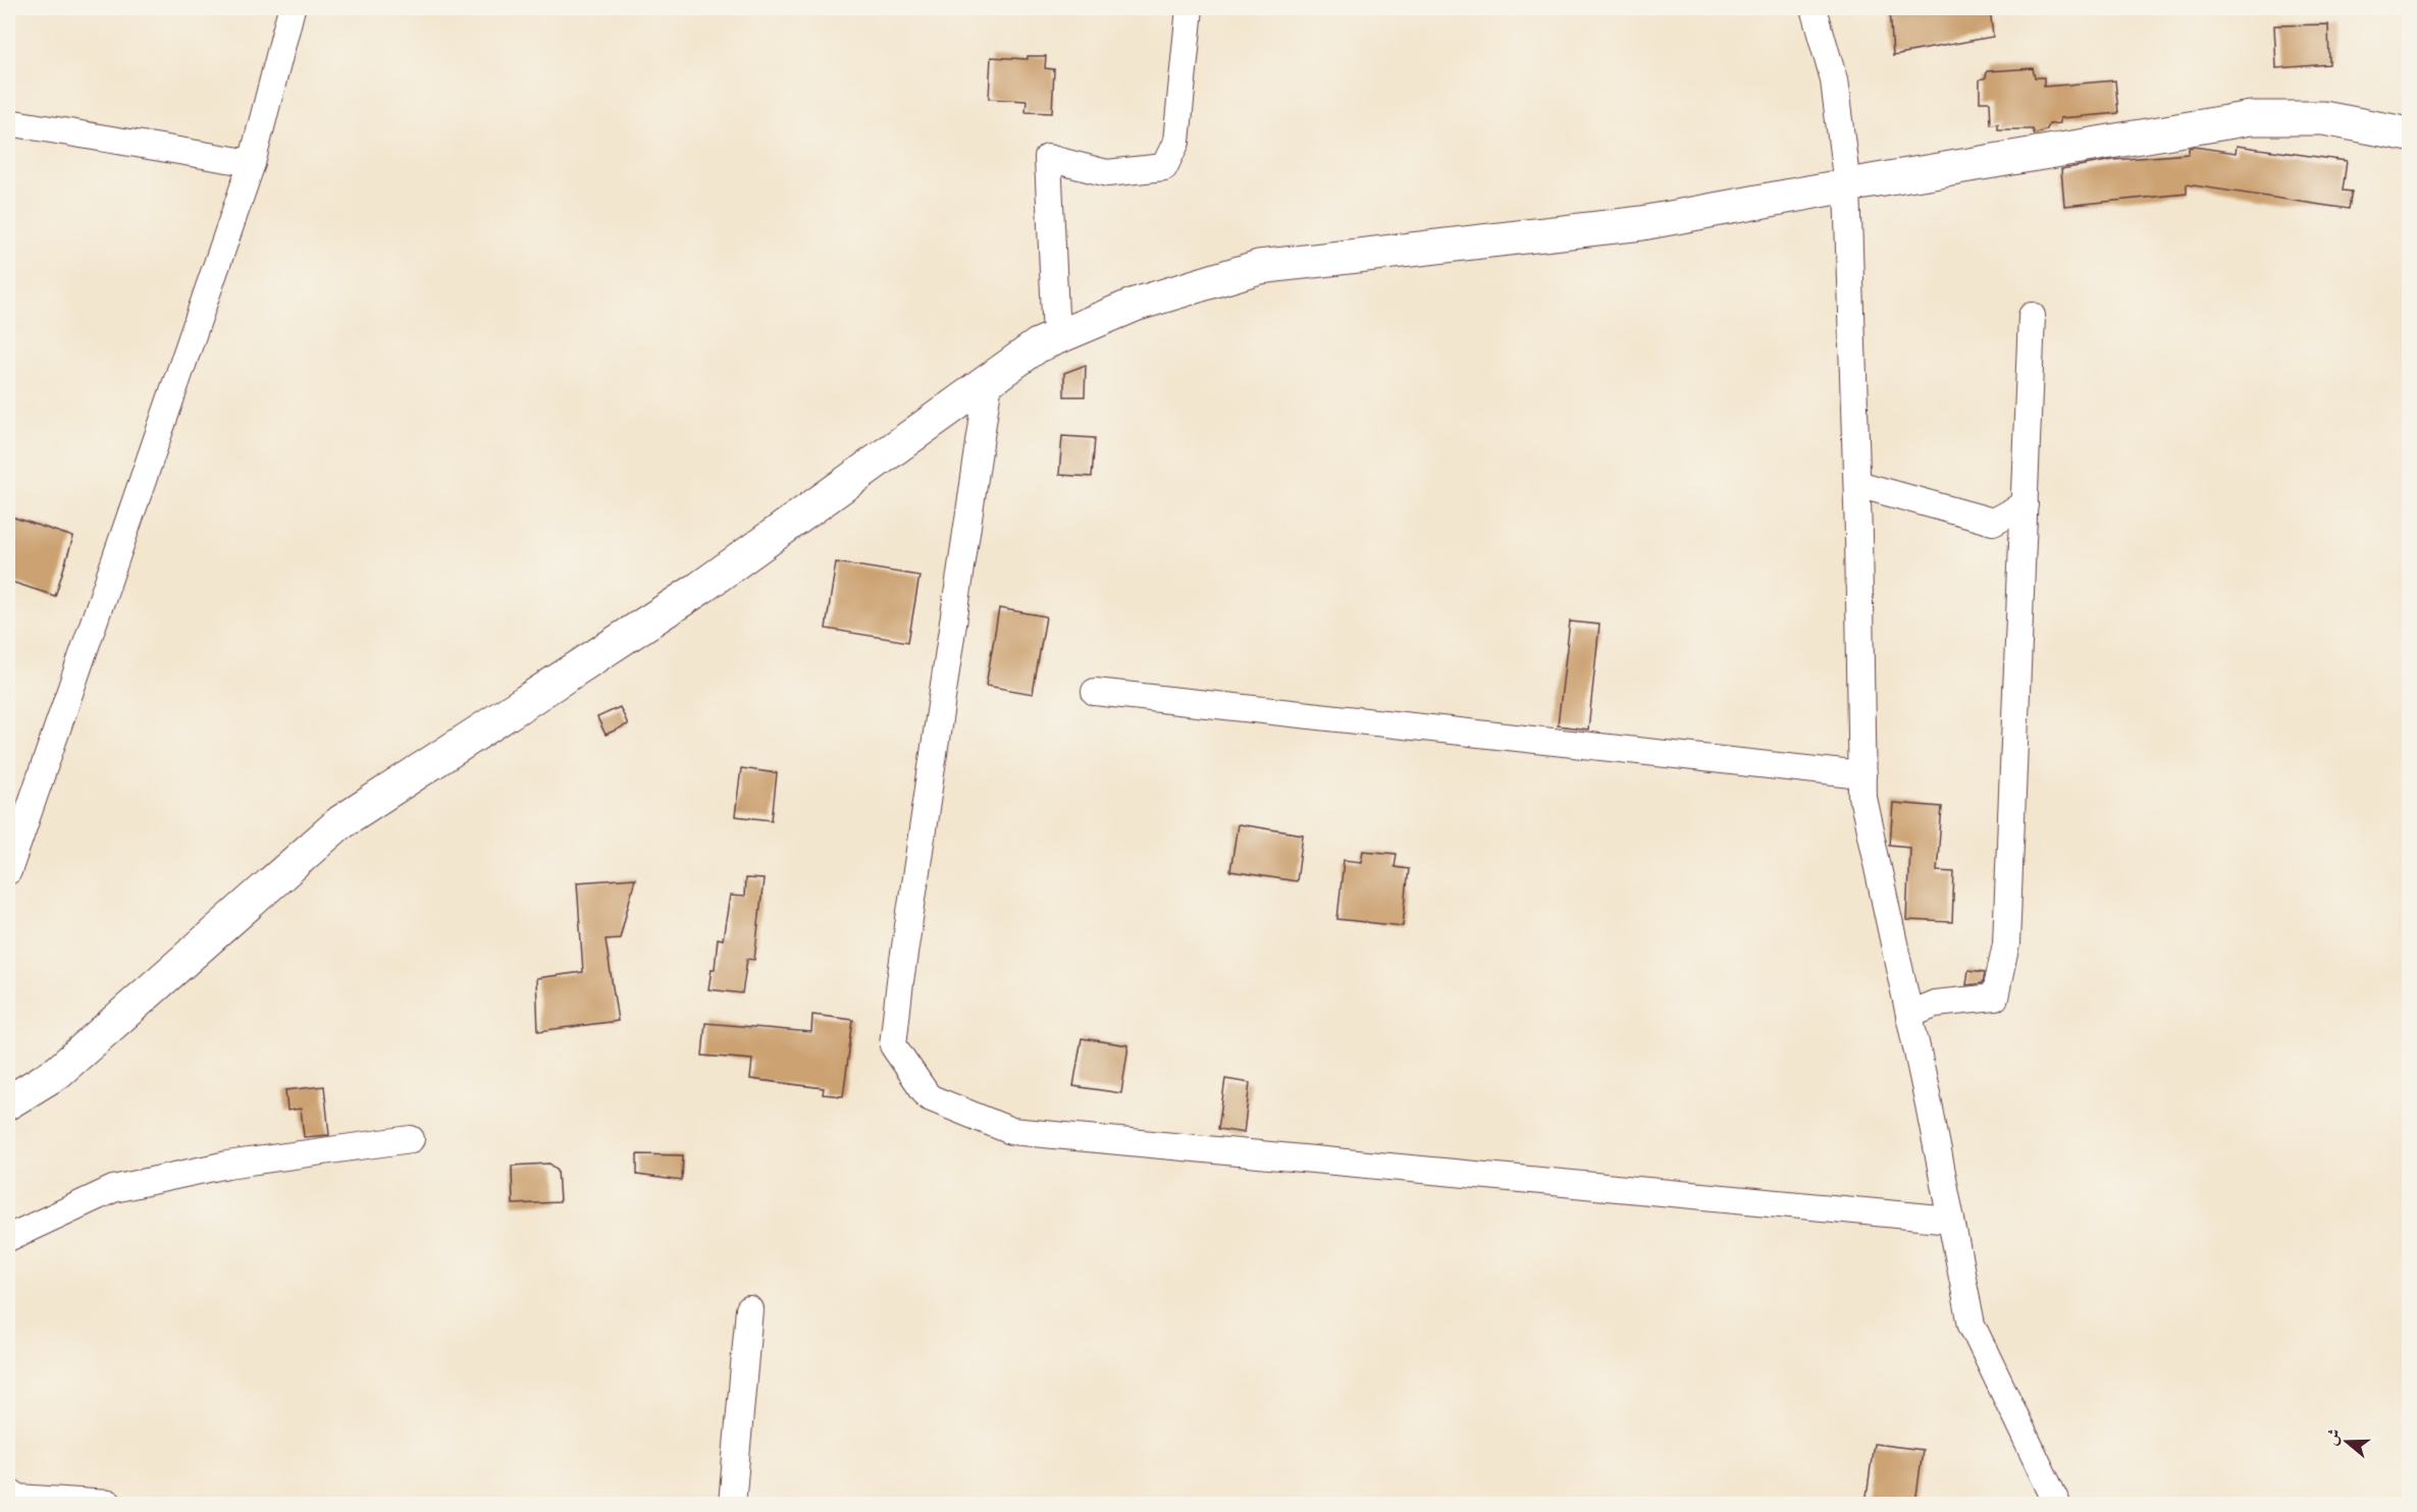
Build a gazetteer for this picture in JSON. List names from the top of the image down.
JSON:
{
  "north": "left"
}
